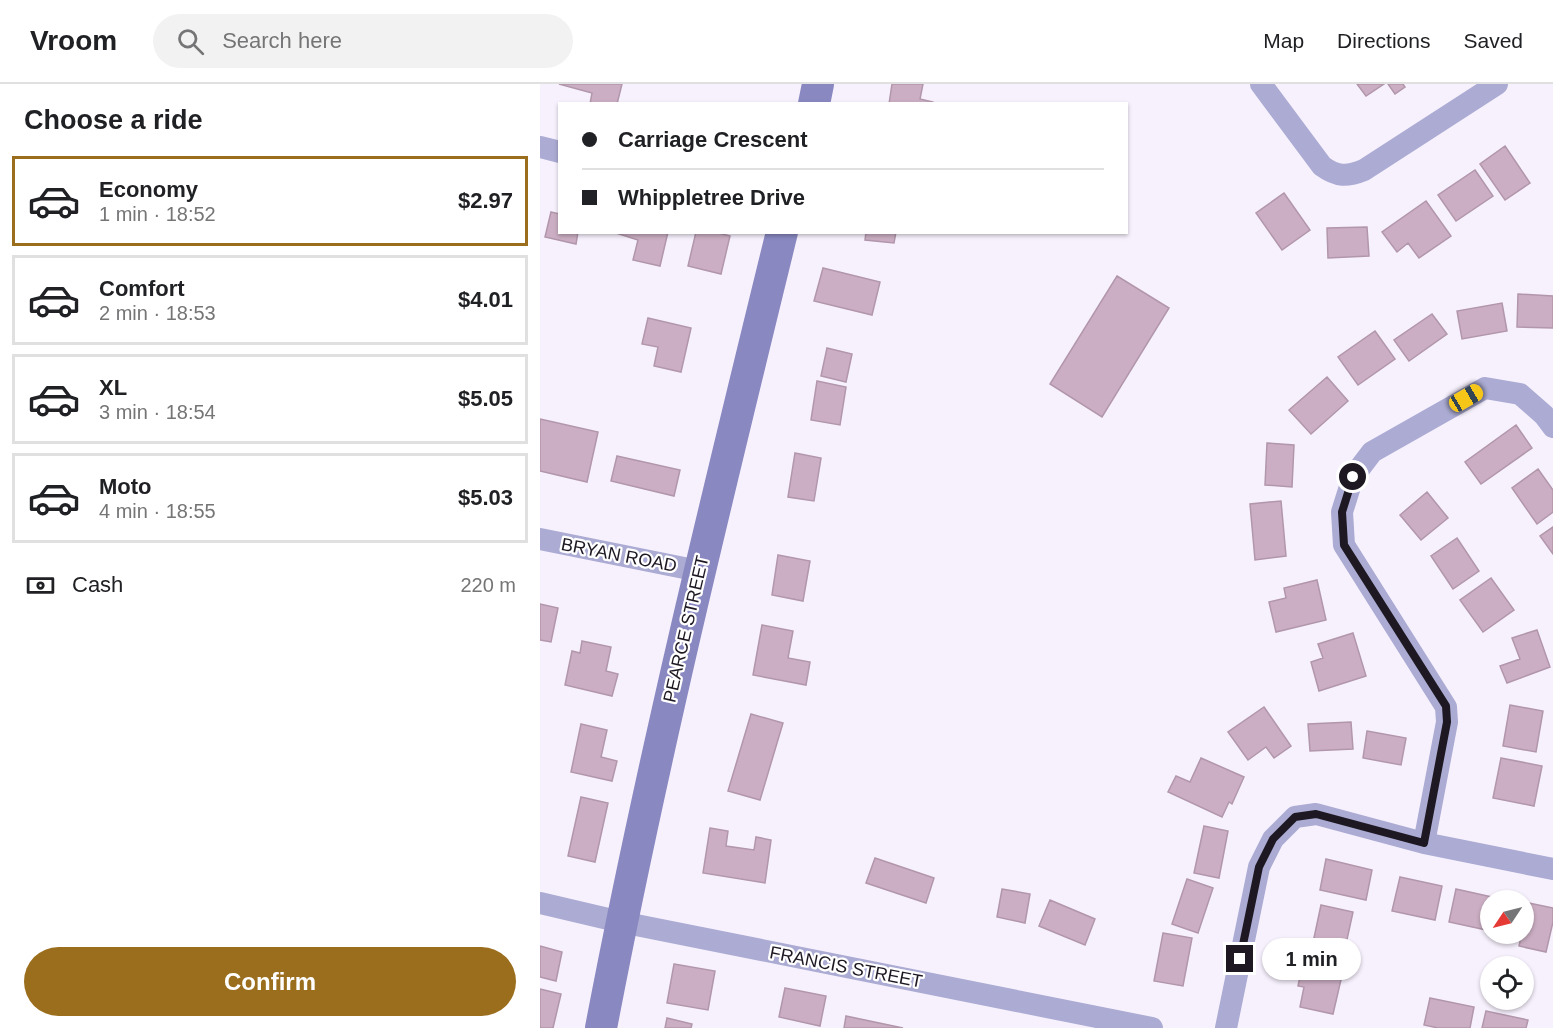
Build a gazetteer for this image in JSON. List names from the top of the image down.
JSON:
{
  "streets": {
    "street": ["BRYAN ROAD", "PEARCE STREET", "FRANCIS STREET"]
  },
  "crossings": [
    ["BRYAN ROAD", "PEARCE STREET"],
    ["PEARCE STREET", "FRANCIS STREET"]
  ],
  "north": "bottom left",
  "page": {
    "header": "Vroom",
    "search": "Search here",
    "nav": ["Map", "Directions", "Saved"],
    "heading": "Choose a ride",
    "banner": ["Carriage Crescent", "Whippletree Drive"],
    "list": [
      {
        "name": "Economy",
        "note": "1 min · 18:52",
        "value": "$2.97"
      },
      {
        "name": "Comfort",
        "note": "2 min · 18:53",
        "value": "$4.01"
      },
      {
        "name": "XL",
        "note": "3 min · 18:54",
        "value": "$5.05"
      },
      {
        "name": "Moto",
        "note": "4 min · 18:55",
        "value": "$5.03"
      }
    ],
    "pay": ["Cash", "220 m"],
    "buttons": "Confirm",
    "bubble": "1 min"
  }
}
